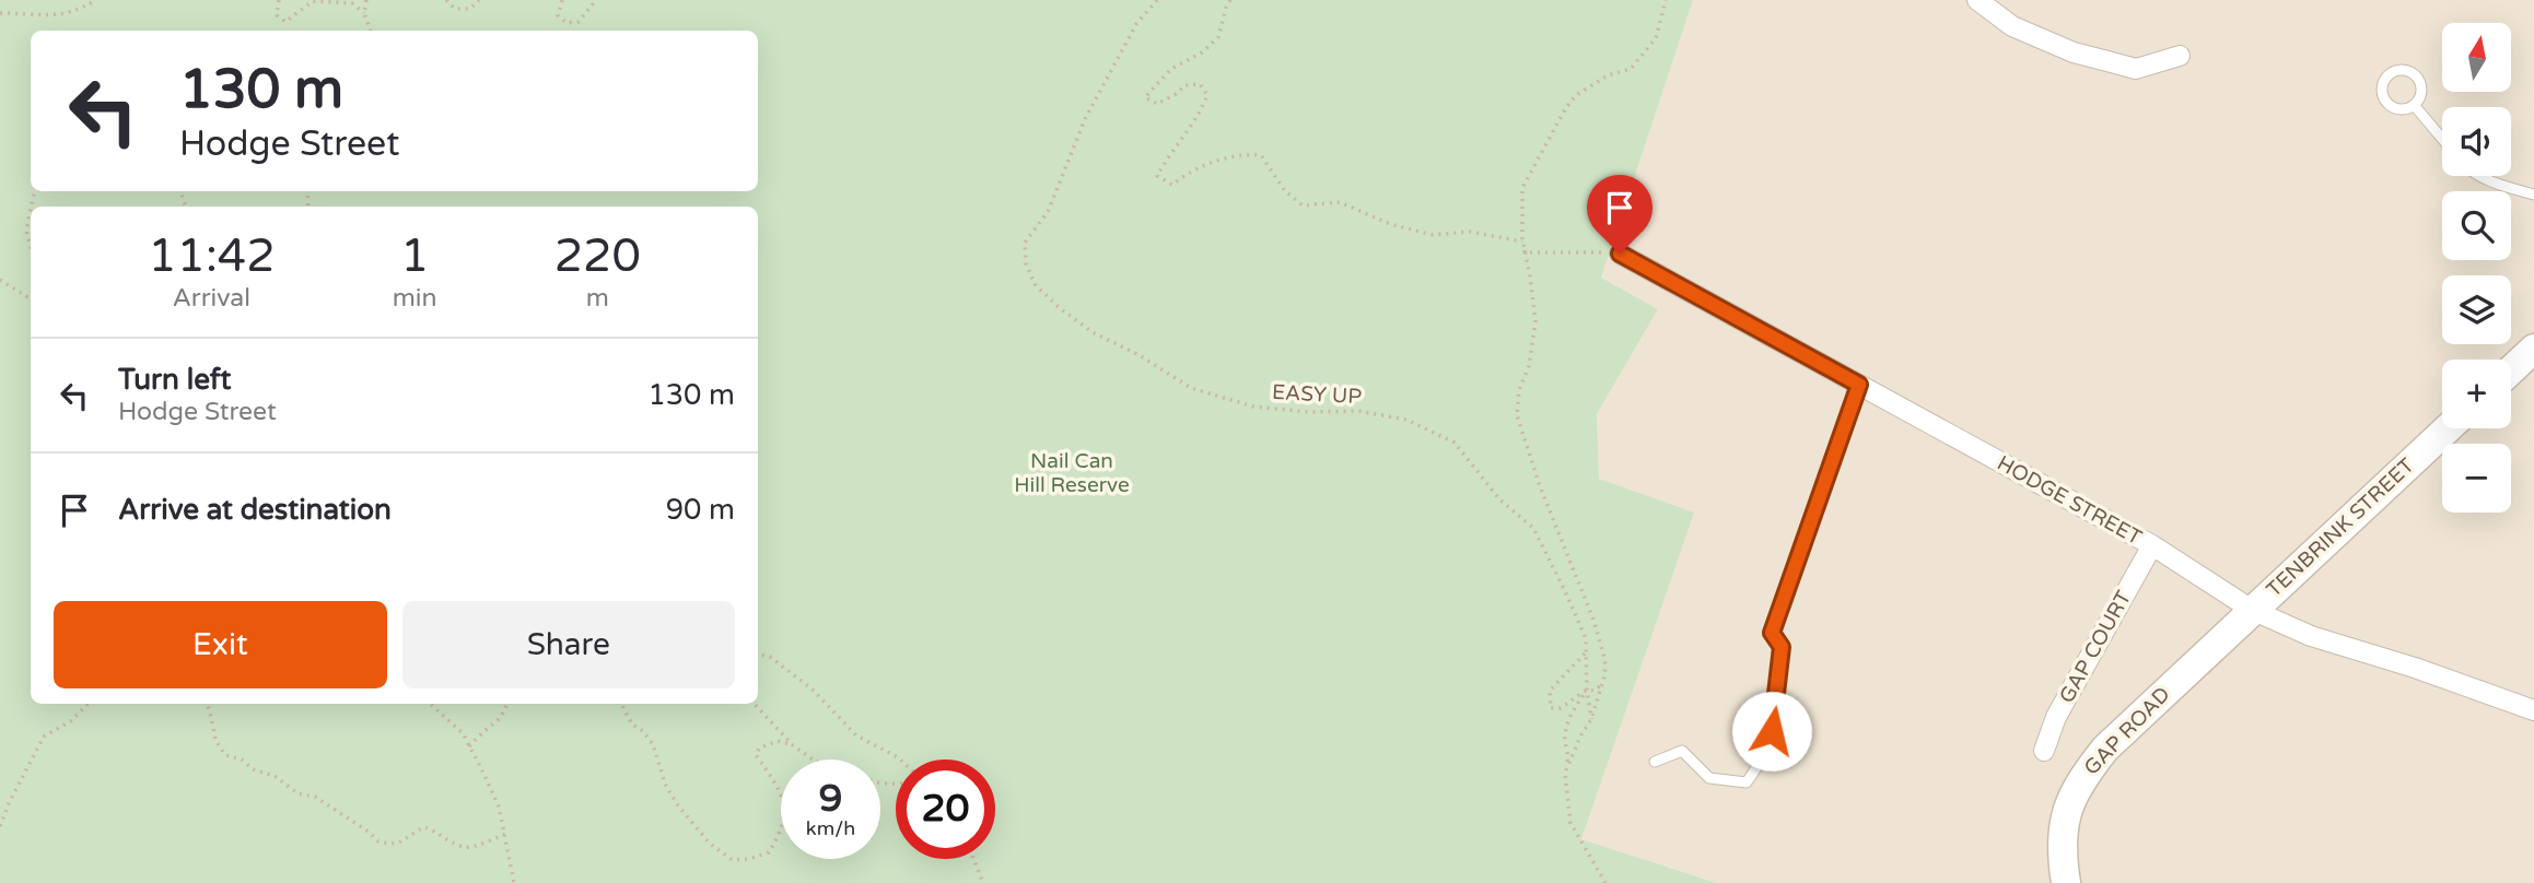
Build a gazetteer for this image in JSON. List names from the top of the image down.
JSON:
{
  "streets": {
    "street": [
      "HODGE STREET",
      "TENBRINK STREET",
      "GAP COURT",
      "GAP ROAD"
    ],
    "path": ["EASY UP"]
  },
  "crossings": [
    ["HODGE STREET", "TENBRINK STREET"],
    ["HODGE STREET", "GAP COURT"],
    ["HODGE STREET", "GAP ROAD"],
    ["TENBRINK STREET", "GAP ROAD"]
  ],
  "parks": ["Nail Can Hill Reserve"],
  "north": "top",
  "page": {
    "map_buttons": ["+", "−"],
    "turn": ["130 m", "Hodge Street"],
    "eta": [
      "11:42",
      "Arrival",
      "1",
      "min",
      "220",
      "m"
    ],
    "list": [
      {
        "name": "Turn left",
        "note": "Hodge Street",
        "value": "130 m"
      },
      {
        "name": "Arrive at destination",
        "value": "90 m"
      }
    ],
    "buttons": ["Exit", "Share"],
    "speed": "9 km/h",
    "limit": "20"
  }
}
